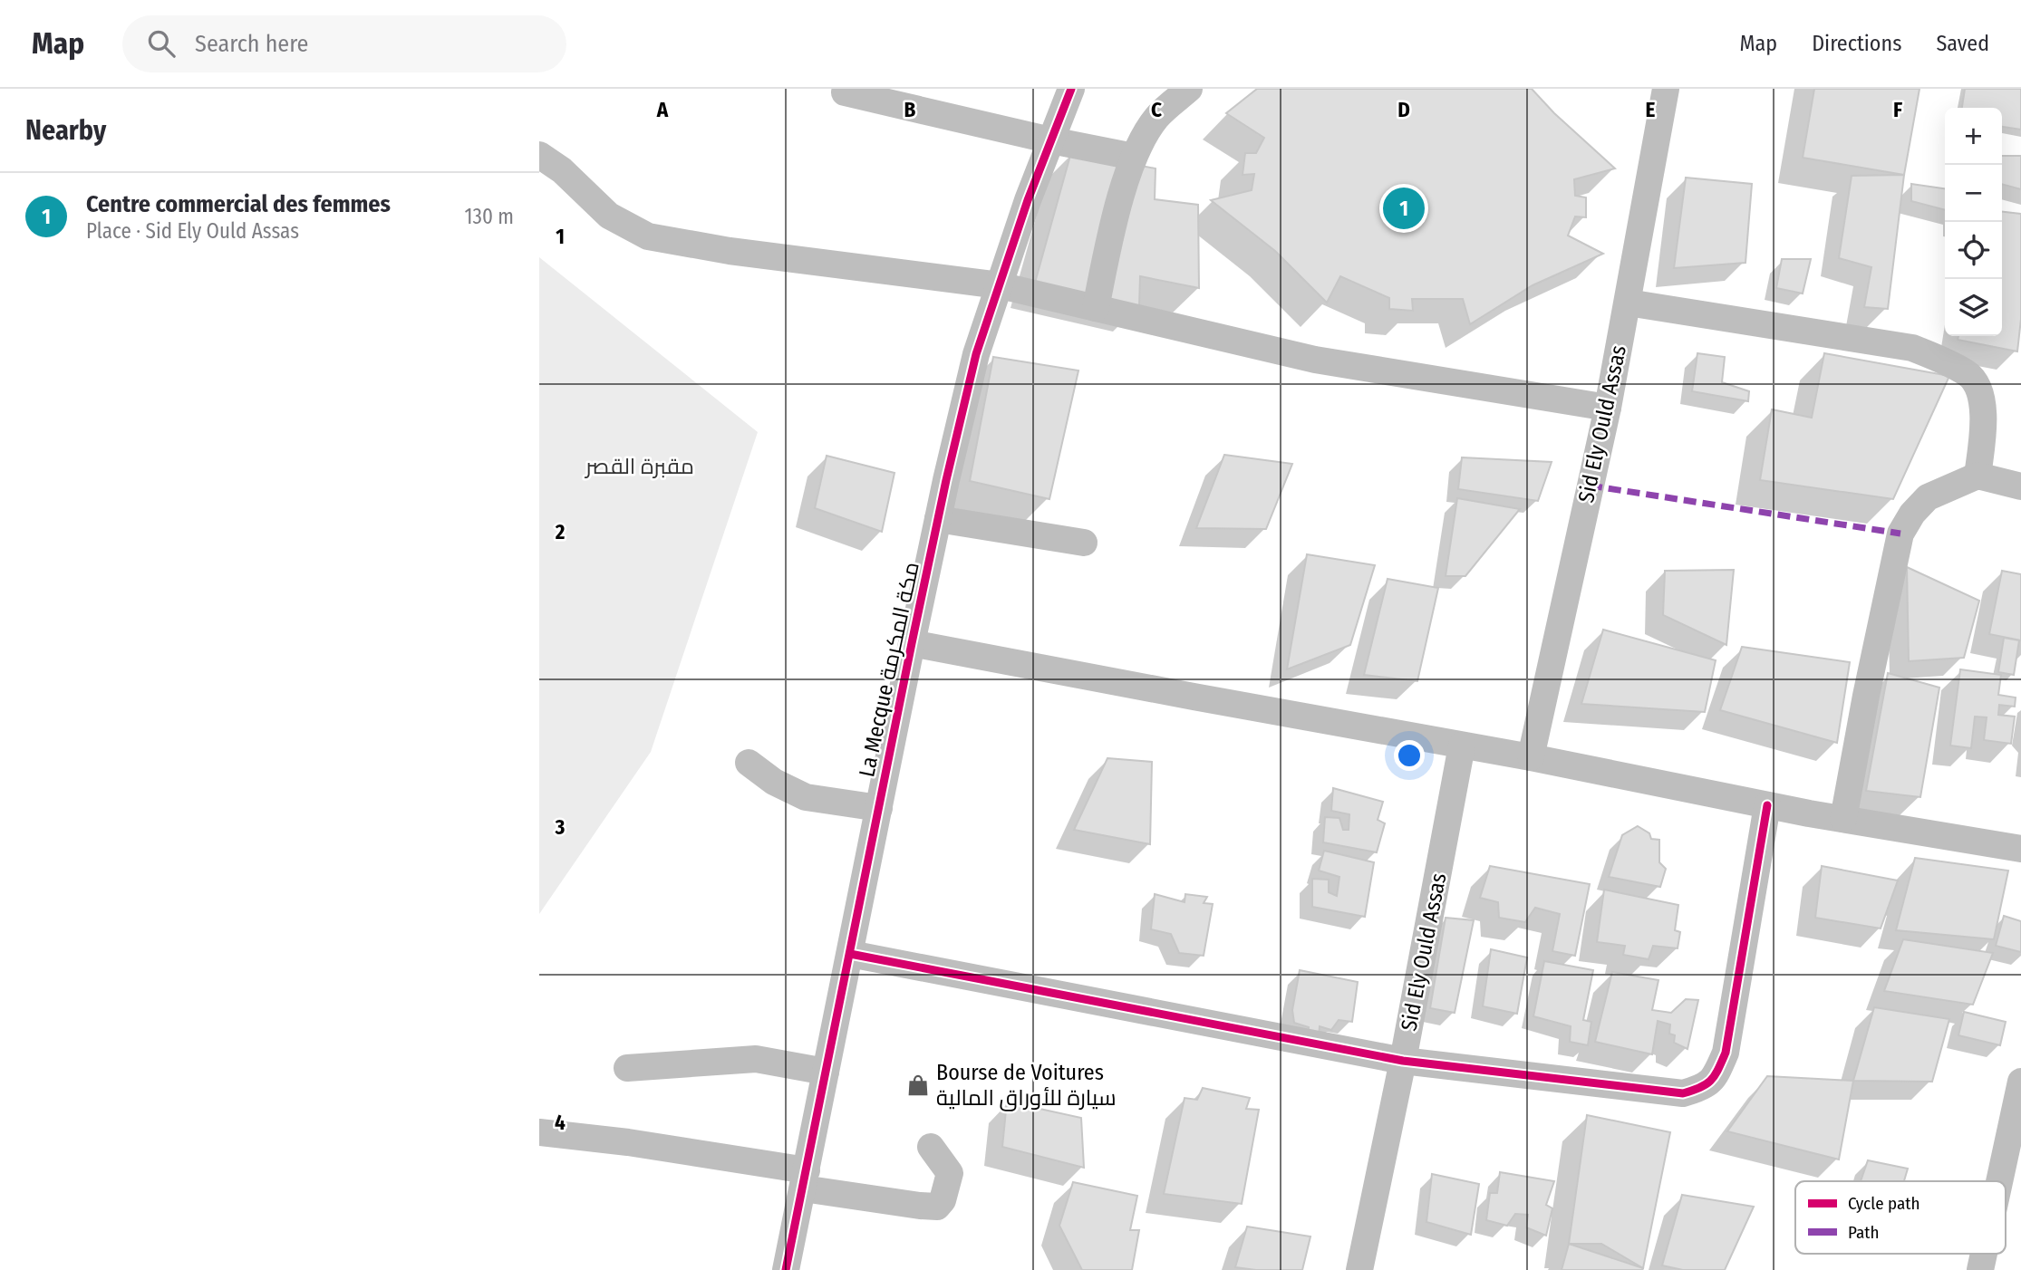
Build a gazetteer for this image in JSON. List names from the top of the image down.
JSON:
{
  "streets": {
    "street": ["Sid Ely Ould Assas", "La Mecque مكة المكرمة"]
  },
  "parks": ["مقبرة القصر"],
  "places": {
    "shop": ["Bourse de Voitures سيارة للأوراق المالية"]
  },
  "legend": ["Cycle path", "Path"],
  "page": {
    "header": "Map",
    "search": "Search here",
    "nav": ["Map", "Directions", "Saved"],
    "heading": "Nearby",
    "map_buttons": ["+", "−"],
    "list": [
      {
        "mark": "1",
        "name": "Centre commercial des femmes",
        "note": "Place · Sid Ely Ould Assas",
        "value": "130 m"
      }
    ],
    "pins": "1"
  },
  "grid": {
    "columns": [
      "A",
      "B",
      "C",
      "D",
      "E",
      "F"
    ],
    "rows": [
      "1",
      "2",
      "3",
      "4"
    ]
  }
}
